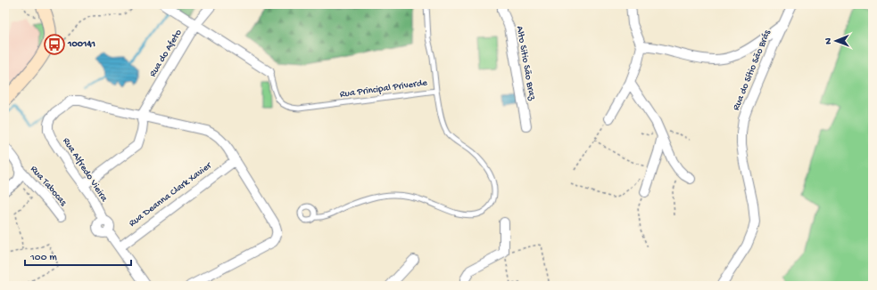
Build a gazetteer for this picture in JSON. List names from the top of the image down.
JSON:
{
  "streets": {
    "street": [
      "Rua do Afeto",
      "Alto Sitio São Braz",
      "Rua do Sítio São Brás",
      "Rua Alfredo Vieira",
      "Rua Tabocas",
      "Rua Deanna Clark Xavier"
    ],
    "lane": ["Rua Principal Priverde"]
  },
  "crossings": [
    ["Rua do Afeto", "Rua Alfredo Vieira"],
    ["Rua Alfredo Vieira", "Rua Deanna Clark Xavier"]
  ],
  "places": {
    "bus stop": ["100141"]
  },
  "scale_bar": "100 m",
  "north": "left"
}
